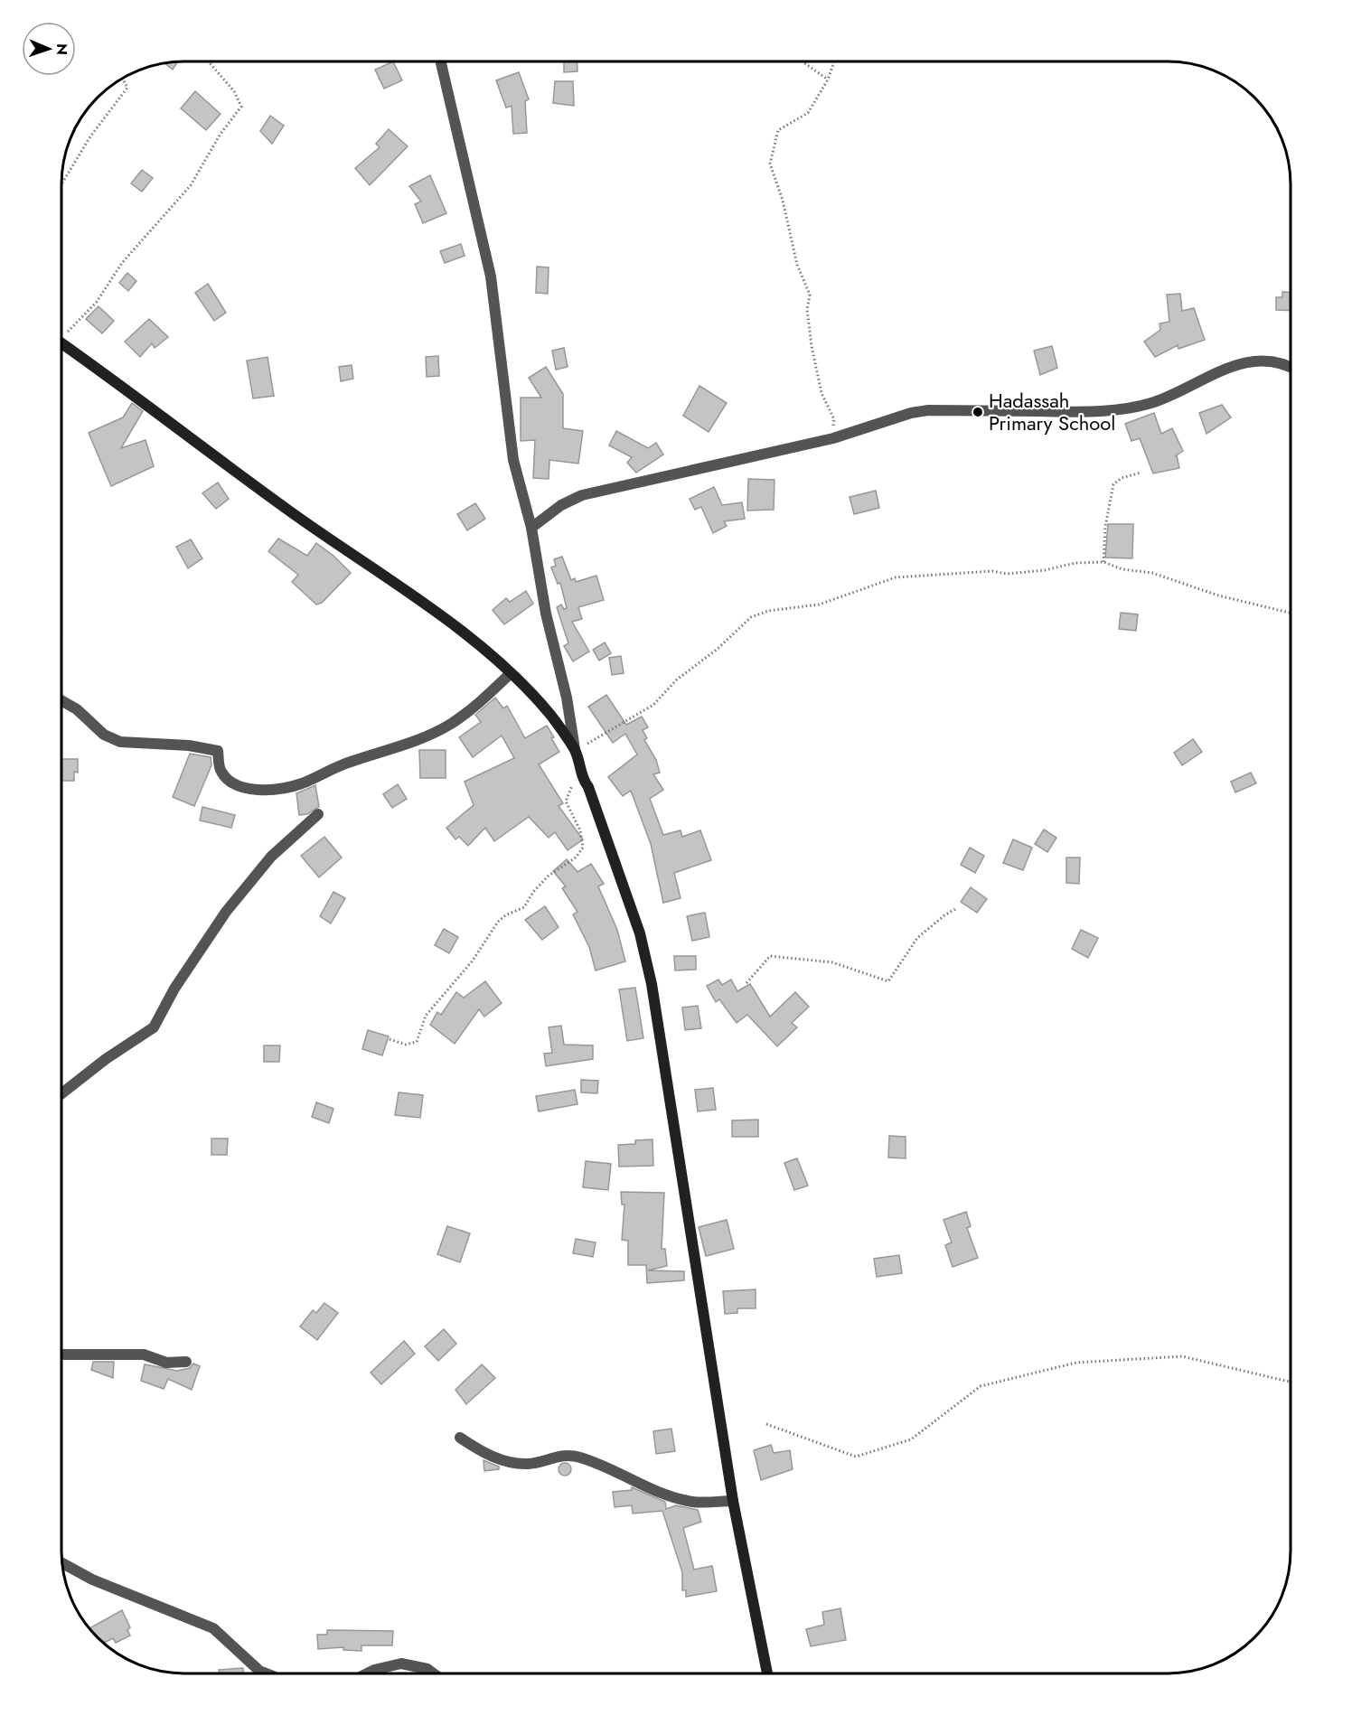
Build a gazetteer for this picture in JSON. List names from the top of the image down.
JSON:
{
  "places": ["Hadassah Primary School"],
  "north": "right"
}
